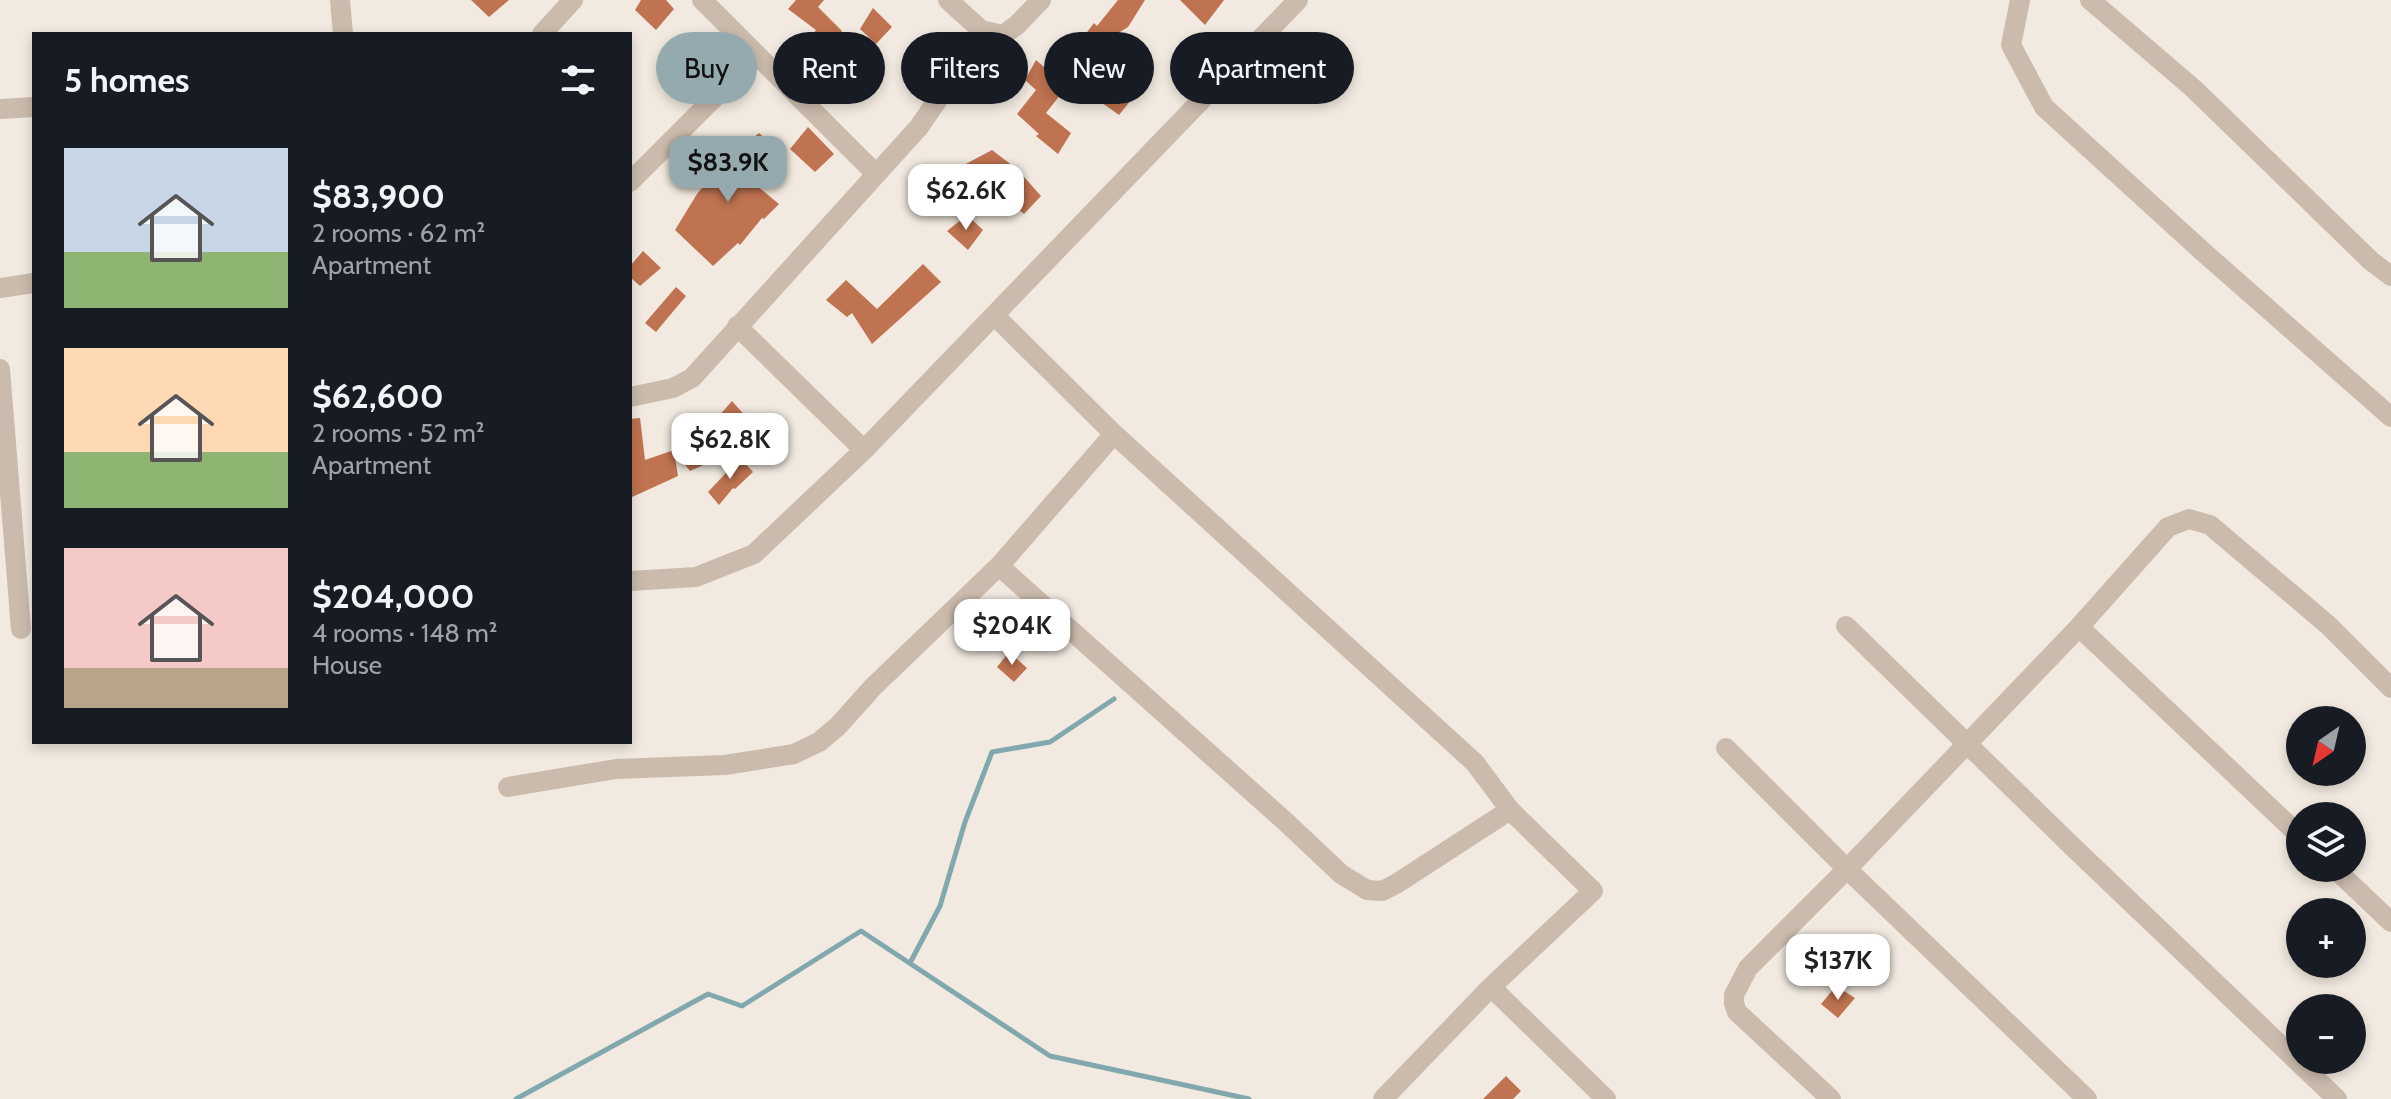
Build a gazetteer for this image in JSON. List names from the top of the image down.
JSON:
{
  "north": "bottom left",
  "page": {
    "chip": [
      "Buy",
      "Rent",
      "Filters",
      "New",
      "Apartment"
    ],
    "heading": "5 homes",
    "list": [
      {
        "name": "$83,900",
        "note": "2 rooms · 62 m² · Apartment"
      },
      {
        "name": "$62,600",
        "note": "2 rooms · 52 m² · Apartment"
      },
      {
        "name": "$204,000",
        "note": "4 rooms · 148 m² · House"
      }
    ],
    "price": [
      "$83.9K",
      "$62.6K",
      "$62.8K",
      "$204K",
      "$137K"
    ],
    "map_buttons": ["+", "−"]
  }
}
